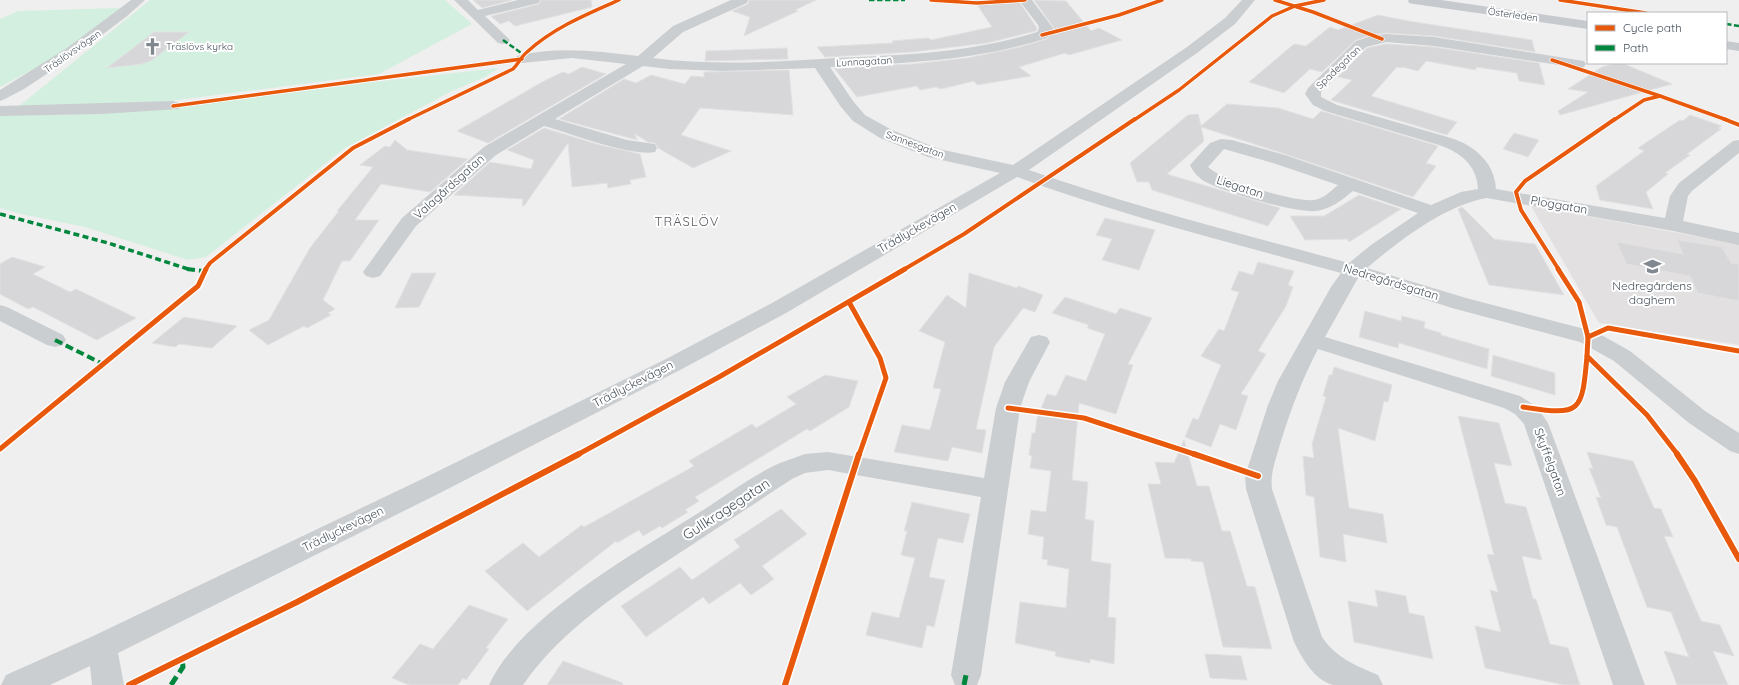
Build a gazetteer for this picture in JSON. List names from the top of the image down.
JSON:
{
  "streets": {
    "main road": ["Österleden"],
    "street": [
      "Träslövsvägen",
      "Lunnagatan",
      "Spadegatan",
      "Sannesgatan",
      "Valagårdsgatan",
      "Liegatan",
      "Ploggatan",
      "Trädlyckevägen",
      "Nedregårdsgatan",
      "Skyffelgatan",
      "Gullkragegatan"
    ]
  },
  "crossings": [
    ["Lunnagatan", "Sannesgatan"],
    ["Lunnagatan", "Valagårdsgatan"],
    ["Spadegatan", "Ploggatan"],
    ["Sannesgatan", "Trädlyckevägen"],
    ["Sannesgatan", "Nedregårdsgatan"],
    ["Liegatan", "Ploggatan"],
    ["Ploggatan", "Nedregårdsgatan"],
    ["Trädlyckevägen", "Nedregårdsgatan"]
  ],
  "districts": ["TRÄSLÖV"],
  "places": {
    "church": ["Träslövs kyrka"],
    "school or university": ["Nedregårdens daghem"]
  },
  "legend": ["Cycle path", "Path"]
}
